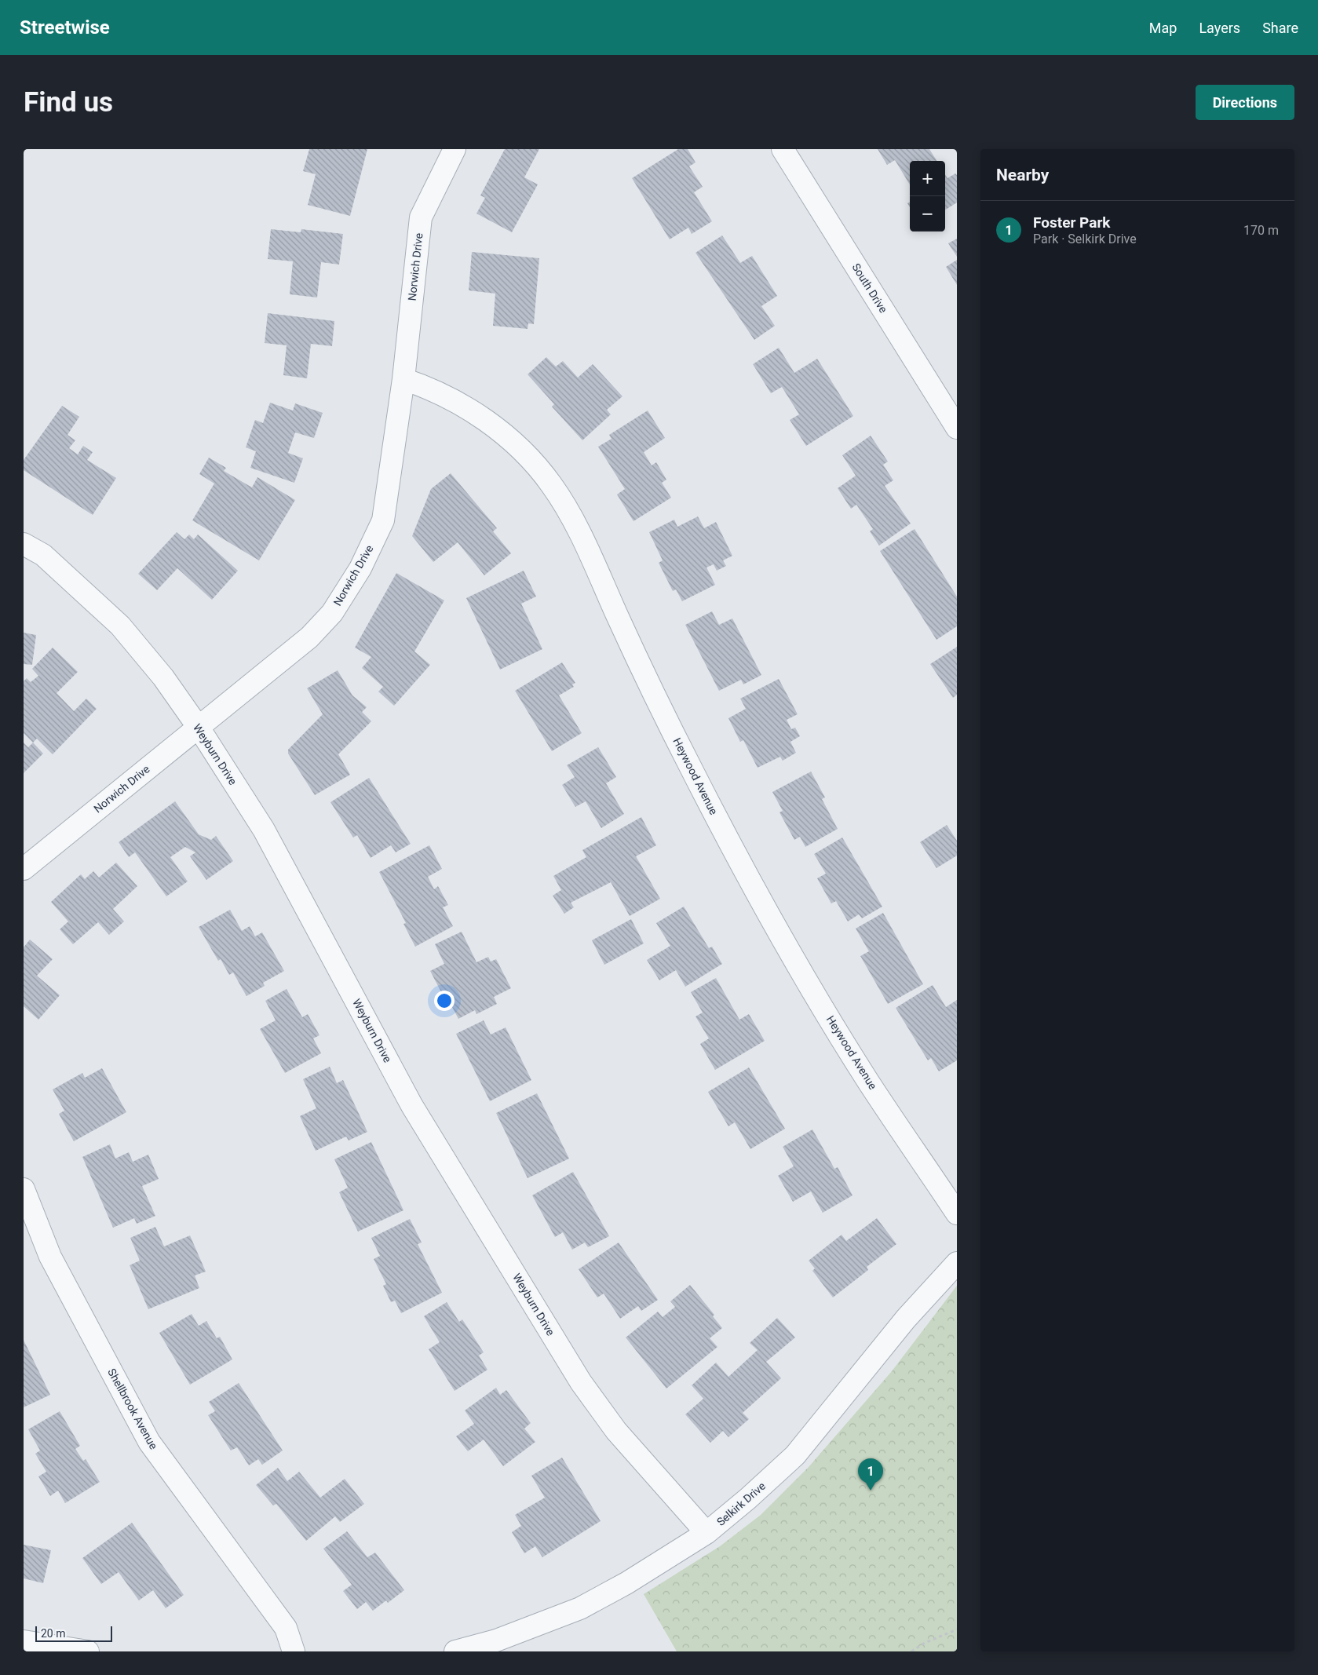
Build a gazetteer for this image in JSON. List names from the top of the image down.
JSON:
{
  "streets": {
    "street": [
      "Norwich Drive",
      "South Drive",
      "Weyburn Drive",
      "Heywood Avenue",
      "Shellbrook Avenue",
      "Selkirk Drive"
    ]
  },
  "crossings": [
    ["Norwich Drive", "Weyburn Drive"],
    ["Norwich Drive", "Heywood Avenue"],
    ["Weyburn Drive", "Selkirk Drive"]
  ],
  "scale_bar": "20 m",
  "page": {
    "header": "Streetwise",
    "nav": ["Map", "Layers", "Share"],
    "buttons": "Directions",
    "title": "Find us",
    "heading": "Nearby",
    "map_buttons": ["+", "−"],
    "list": [
      {
        "mark": "1",
        "name": "Foster Park",
        "note": "Park · Selkirk Drive",
        "value": "170 m"
      }
    ],
    "pins": "1",
    "scale": "20 m"
  }
}
